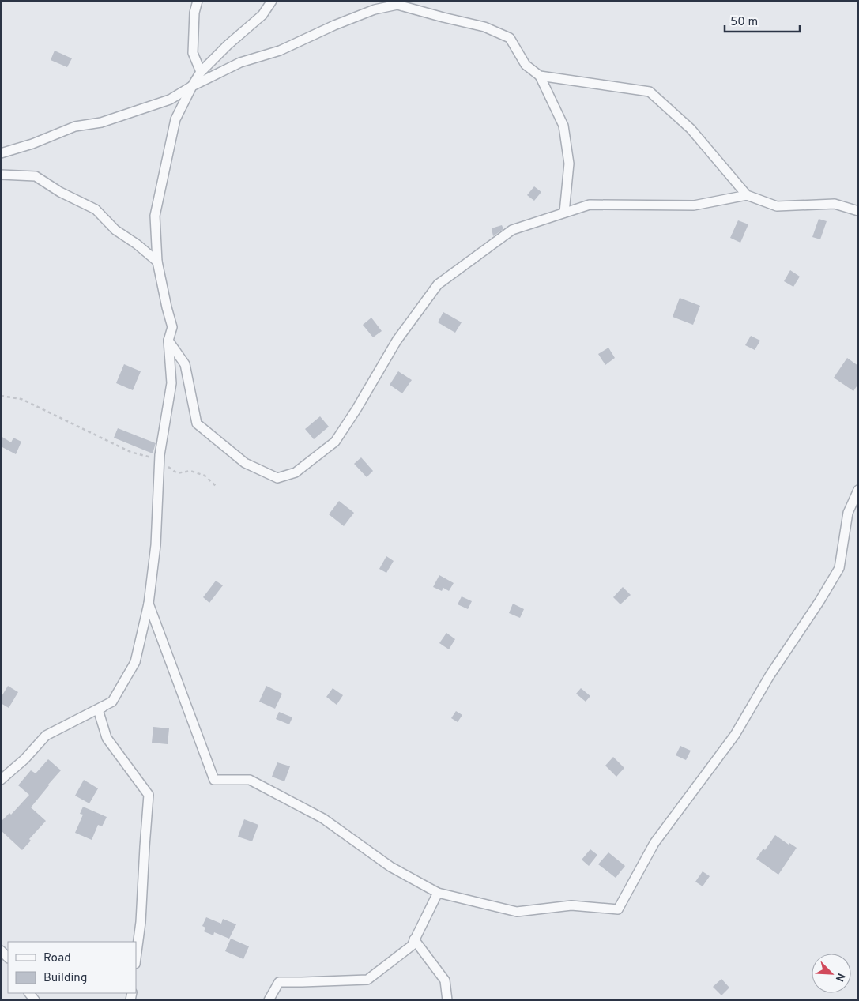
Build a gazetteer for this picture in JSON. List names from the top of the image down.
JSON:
{
  "legend": ["Road", "Building"],
  "scale_bar": "50 m",
  "north": "bottom right"
}
